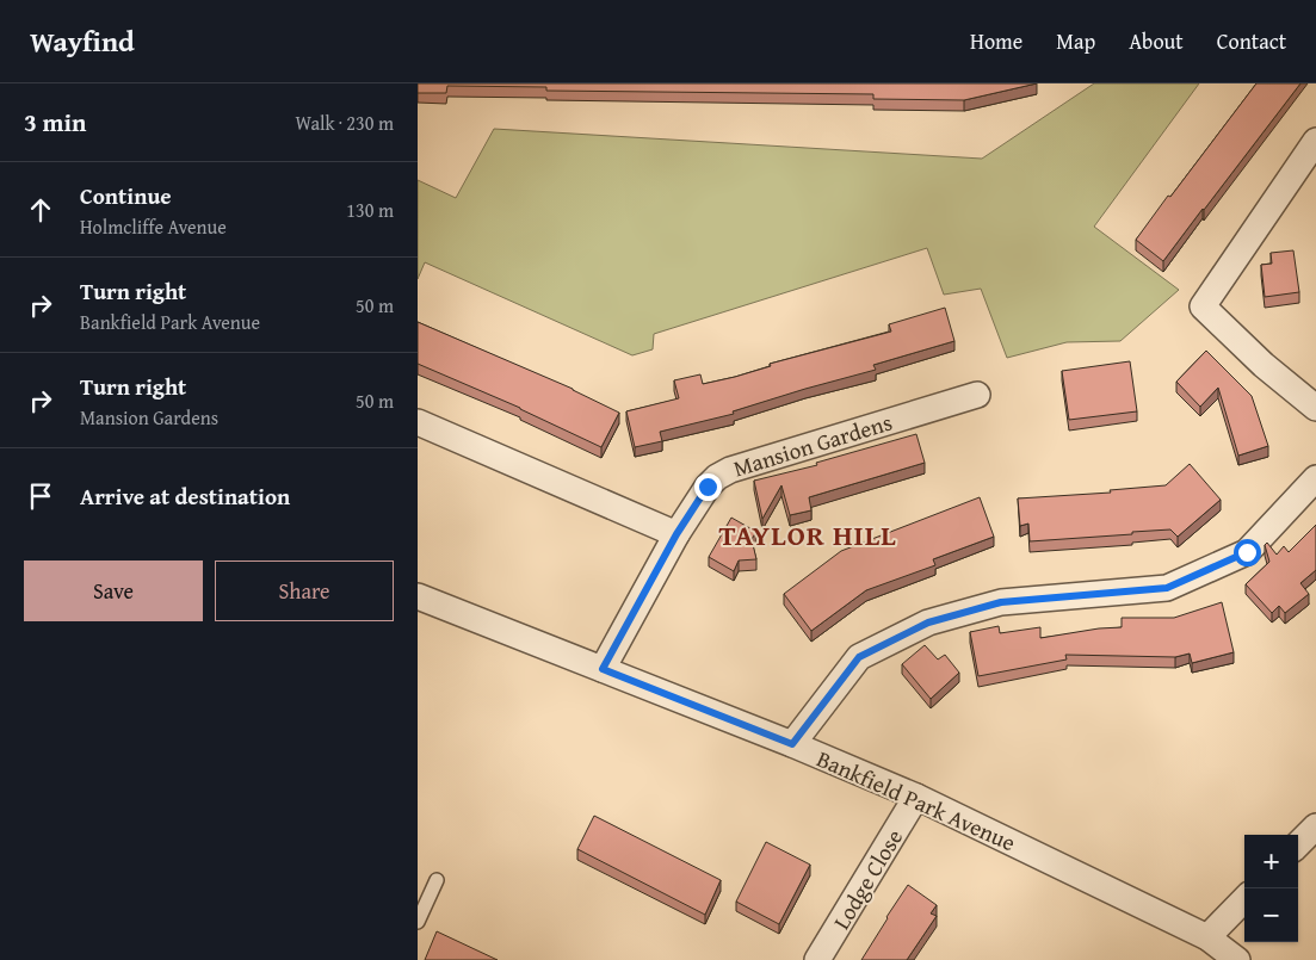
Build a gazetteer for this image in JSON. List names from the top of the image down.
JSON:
{
  "streets": {
    "street": ["Mansion Gardens", "Bankfield Park Avenue", "Lodge Close"]
  },
  "crossings": [
    ["Mansion Gardens", "Bankfield Park Avenue"],
    ["Bankfield Park Avenue", "Lodge Close"]
  ],
  "districts": ["TAYLOR HILL"],
  "page": {
    "header": "Wayfind",
    "nav": [
      "Home",
      "Map",
      "About",
      "Contact"
    ],
    "heading": ["3 min", "Walk · 230 m"],
    "list": [
      ["Continue", "Holmcliffe Avenue", "130 m"],
      ["Turn right", "Bankfield Park Avenue", "50 m"],
      ["Turn right", "Mansion Gardens", "50 m"],
      "Arrive at destination"
    ],
    "buttons": ["Save", "Share"],
    "map_buttons": ["+", "−"]
  }
}
